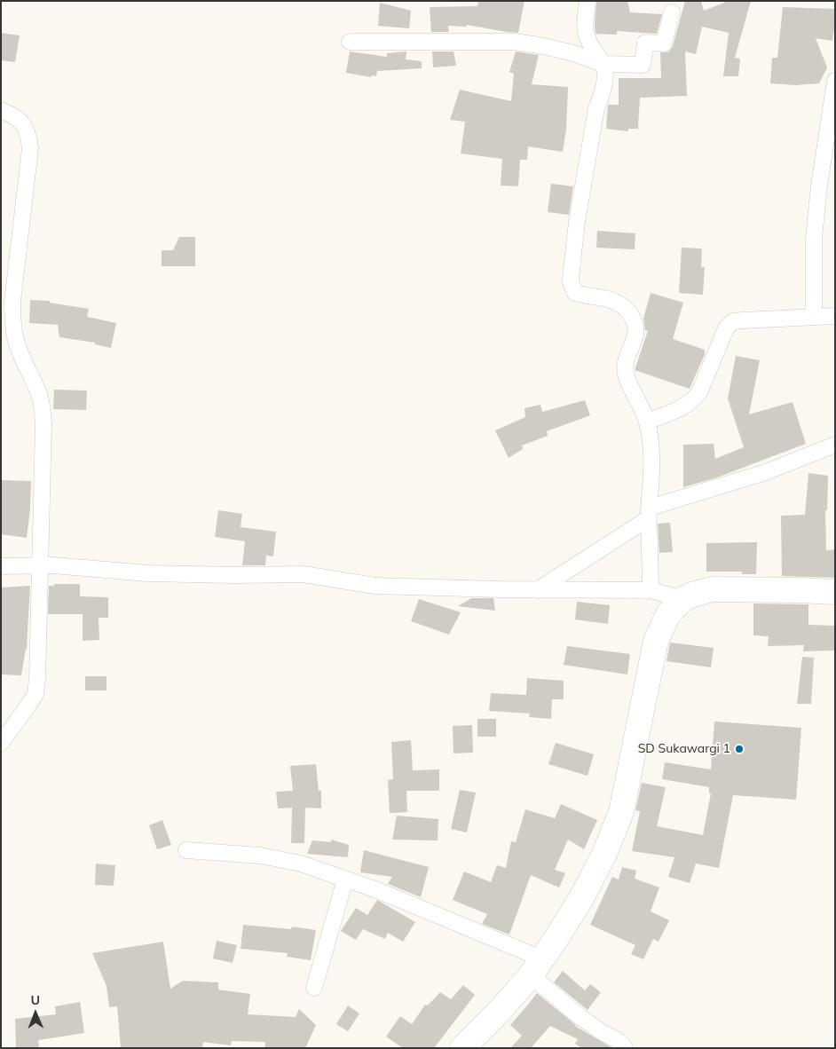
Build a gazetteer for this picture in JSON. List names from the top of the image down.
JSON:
{
  "places": ["SD Sukawargi 1"],
  "north": "top"
}
